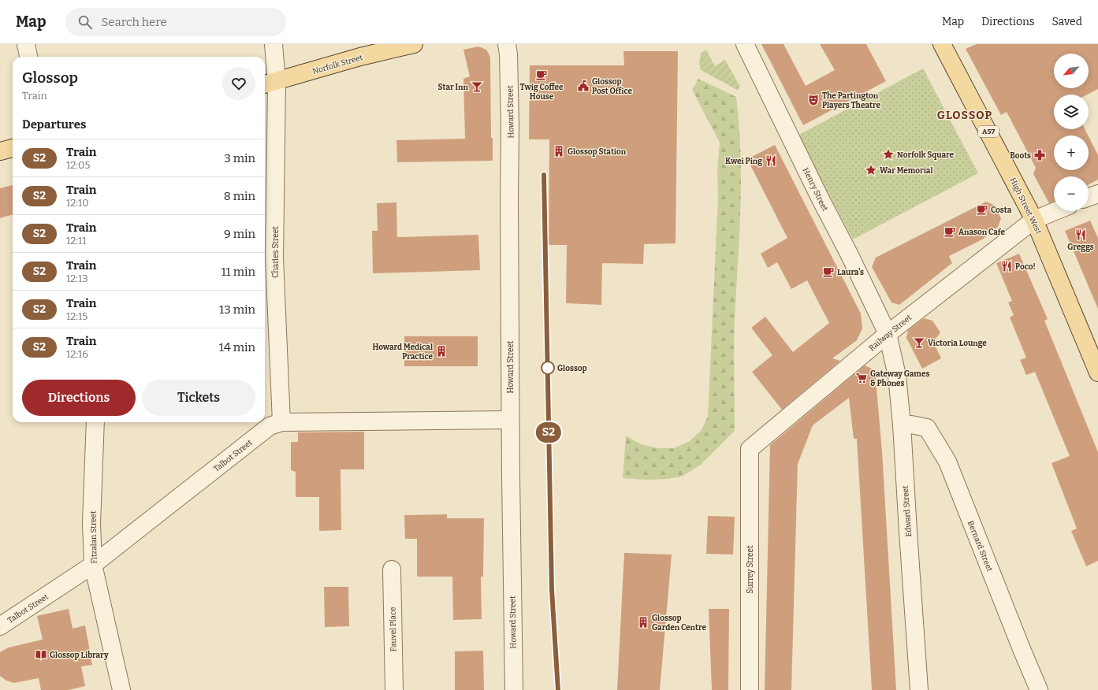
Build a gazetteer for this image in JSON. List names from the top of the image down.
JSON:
{
  "streets": {
    "main road": ["Norfolk Street", "A57", "High Street West"],
    "street": [
      "Howard Street",
      "Henry Street",
      "Charles Street",
      "Railway Street",
      "Talbot Street",
      "Edward Street",
      "Fitzalan Street",
      "Bernard Street",
      "Surrey Street",
      "Fauvel Place"
    ]
  },
  "crossings": [
    ["Norfolk Street", "Charles Street"],
    ["Howard Street", "Talbot Street"],
    ["Henry Street", "Railway Street"],
    ["Henry Street", "Edward Street"],
    ["High Street West", "Railway Street"],
    ["Charles Street", "Talbot Street"],
    ["Railway Street", "Edward Street"],
    ["Railway Street", "Surrey Street"],
    ["Talbot Street", "Fitzalan Street"],
    ["Edward Street", "Bernard Street"]
  ],
  "districts": ["GLOSSOP"],
  "places": {
    "cafe": [
      "Twig Coffee House",
      "Costa",
      "Anason Cafe",
      "Laura's"
    ],
    "public building": ["Glossop Post Office"],
    "bar": ["Star Inn", "Victoria Lounge"],
    "theatre": ["The Partington Players Theatre"],
    "building": ["Glossop Station", "Howard Medical Practice", "Glossop Garden Centre"],
    "place": ["Norfolk Square", "War Memorial"],
    "pharmacy": ["Boots"],
    "restaurant": ["Kwei Ping", "Greggs", "Poco!"],
    "other": ["Glossop"],
    "supermarket": ["Gateway Games & Phones"],
    "library": ["Glossop Library"]
  },
  "north": "bottom left",
  "page": {
    "header": "Map",
    "search": "Search here",
    "nav": ["Map", "Directions", "Saved"],
    "on_map": "S2",
    "map_buttons": ["+", "−"],
    "heading": [
      ["Glossop", "Train"],
      "Departures"
    ],
    "list": [
      {
        "mark": "S2",
        "name": "Train",
        "note": "12:05",
        "value": "3 min"
      },
      {
        "mark": "S2",
        "name": "Train",
        "note": "12:10",
        "value": "8 min"
      },
      {
        "mark": "S2",
        "name": "Train",
        "note": "12:11",
        "value": "9 min"
      },
      {
        "mark": "S2",
        "name": "Train",
        "note": "12:13",
        "value": "11 min"
      },
      {
        "mark": "S2",
        "name": "Train",
        "note": "12:15",
        "value": "13 min"
      },
      {
        "mark": "S2",
        "name": "Train",
        "note": "12:16",
        "value": "14 min"
      }
    ],
    "buttons": ["Directions", "Tickets"]
  }
}
